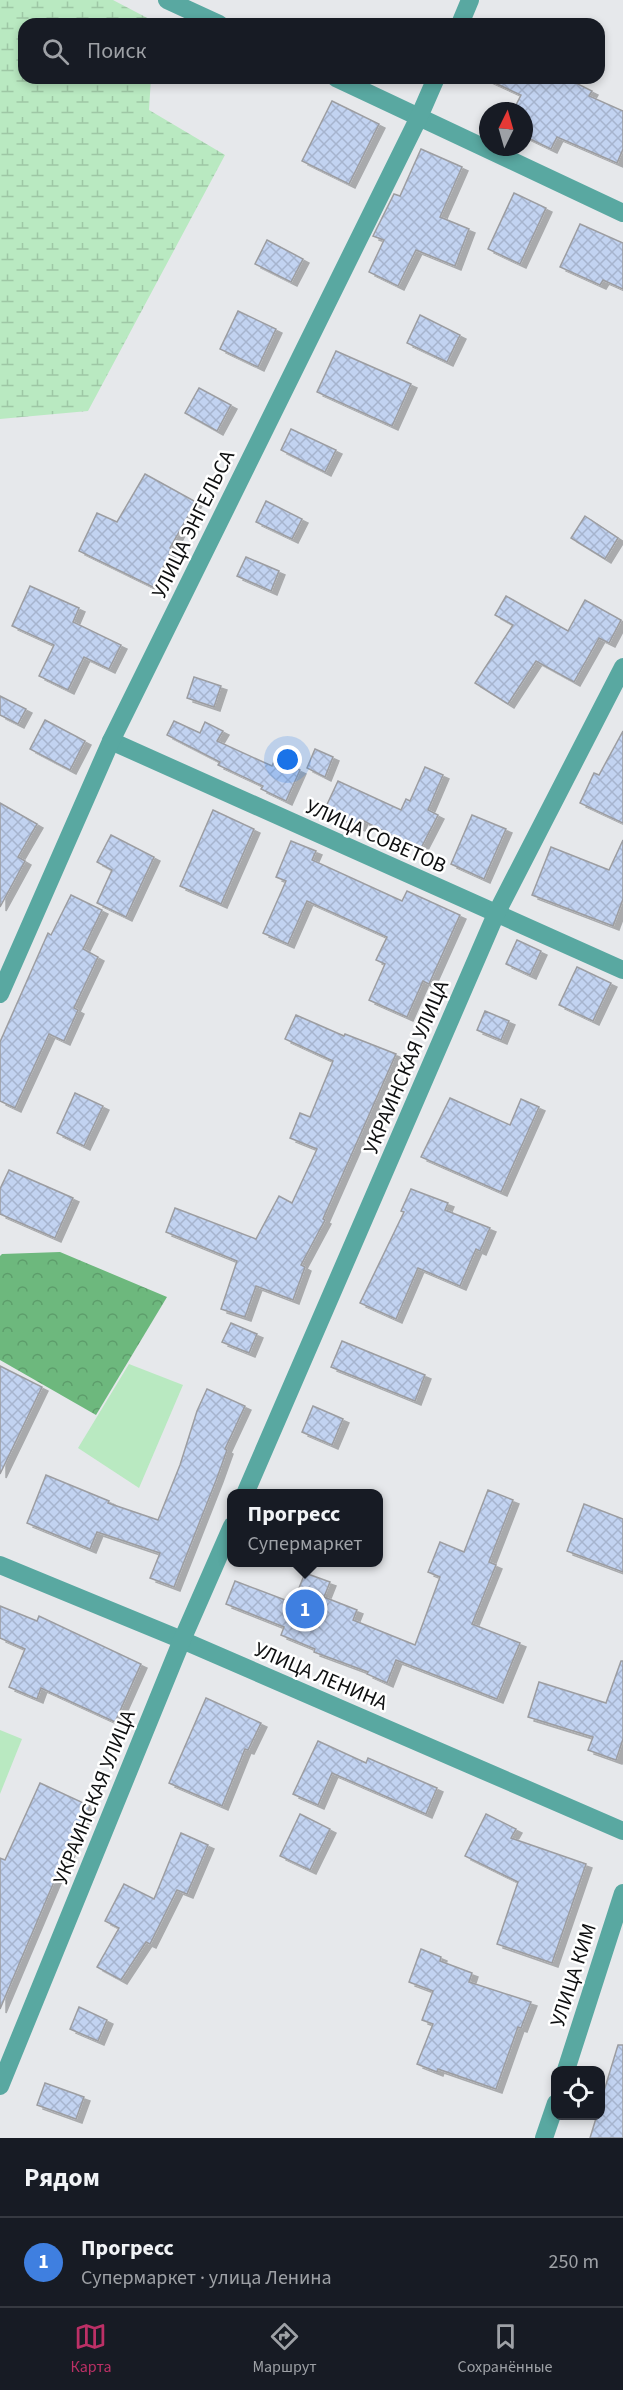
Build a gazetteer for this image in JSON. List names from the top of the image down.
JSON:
{
  "streets": {
    "street": [
      "УЛИЦА ЭНГЕЛЬСА",
      "УЛИЦА СОВЕТОВ",
      "УКРАИНСКАЯ УЛИЦА",
      "УЛИЦА ЛЕНИНА",
      "УЛИЦА КИМ"
    ]
  },
  "crossings": [
    ["УЛИЦА ЭНГЕЛЬСА", "УЛИЦА СОВЕТОВ"],
    ["УЛИЦА СОВЕТОВ", "УКРАИНСКАЯ УЛИЦА"],
    ["УКРАИНСКАЯ УЛИЦА", "УЛИЦА ЛЕНИНА"]
  ],
  "north": "top",
  "page": {
    "search": "Поиск",
    "popup": ["Прогресс", "Супермаркет"],
    "pins": "1",
    "heading": "Рядом",
    "list": [
      {
        "mark": "1",
        "name": "Прогресс",
        "note": "Супермаркет · улица Ленина",
        "value": "250 m"
      }
    ],
    "nav": ["Карта", "Маршрут", "Сохранённые"]
  }
}
